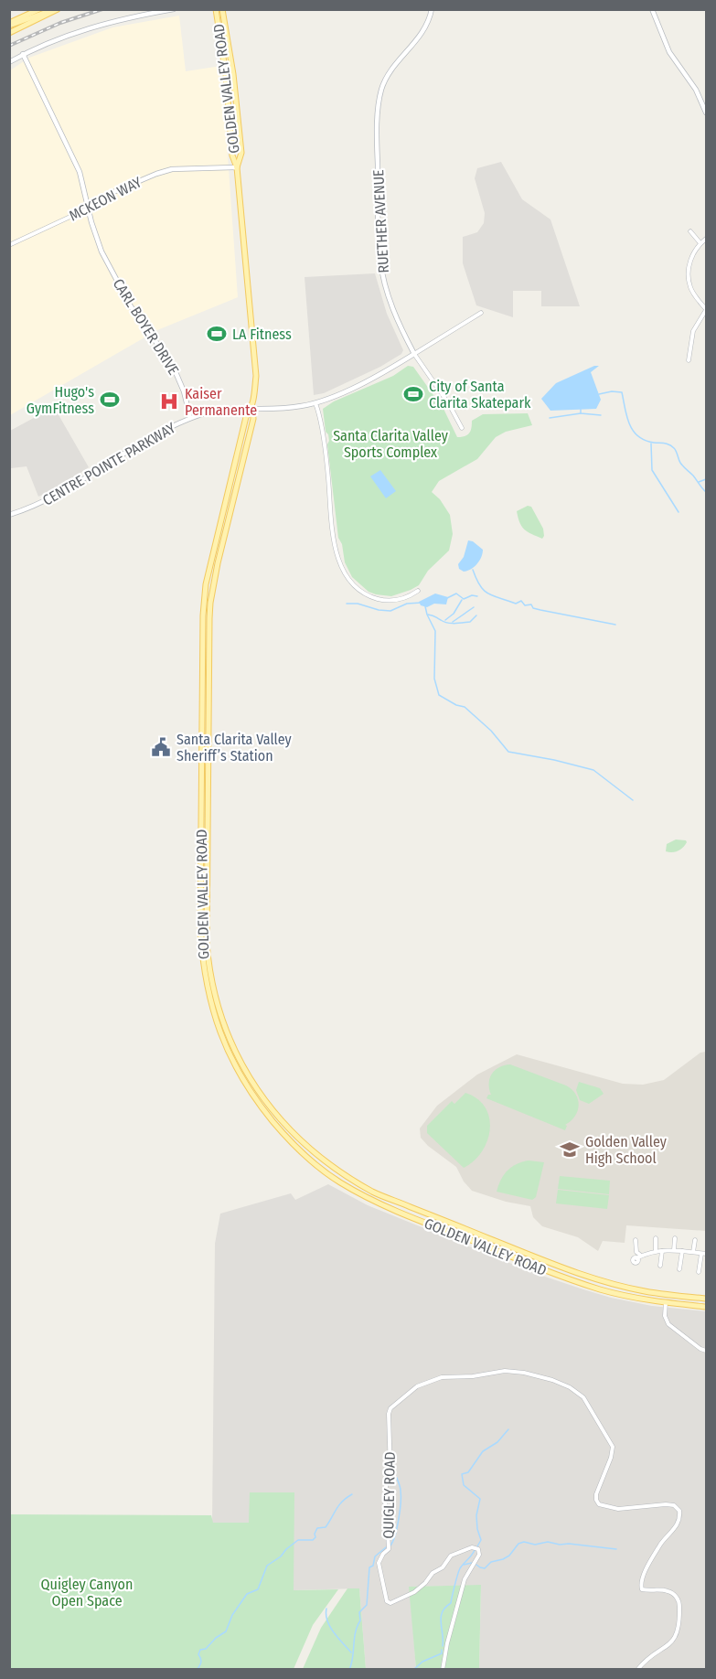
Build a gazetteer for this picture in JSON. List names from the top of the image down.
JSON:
{
  "streets": {
    "main road": ["GOLDEN VALLEY ROAD"],
    "street": [
      "MCKEON WAY",
      "RUETHER AVENUE",
      "CARL BOYER DRIVE",
      "CENTRE POINTE PARKWAY",
      "QUIGLEY ROAD"
    ]
  },
  "crossings": [
    ["GOLDEN VALLEY ROAD", "MCKEON WAY"],
    ["GOLDEN VALLEY ROAD", "CENTRE POINTE PARKWAY"],
    ["MCKEON WAY", "CARL BOYER DRIVE"],
    ["RUETHER AVENUE", "CENTRE POINTE PARKWAY"],
    ["CARL BOYER DRIVE", "CENTRE POINTE PARKWAY"]
  ],
  "parks": ["Santa Clarita Valley Sports Complex", "Quigley Canyon Open Space"],
  "places": {
    "sports": ["LA Fitness", "City of Santa Clarita Skatepark", "Hugo's GymFitness"],
    "hospital": ["Kaiser Permanente"],
    "public building": ["Santa Clarita Valley Sheriff’s Station"],
    "school or university": ["Golden Valley High School"]
  }
}
